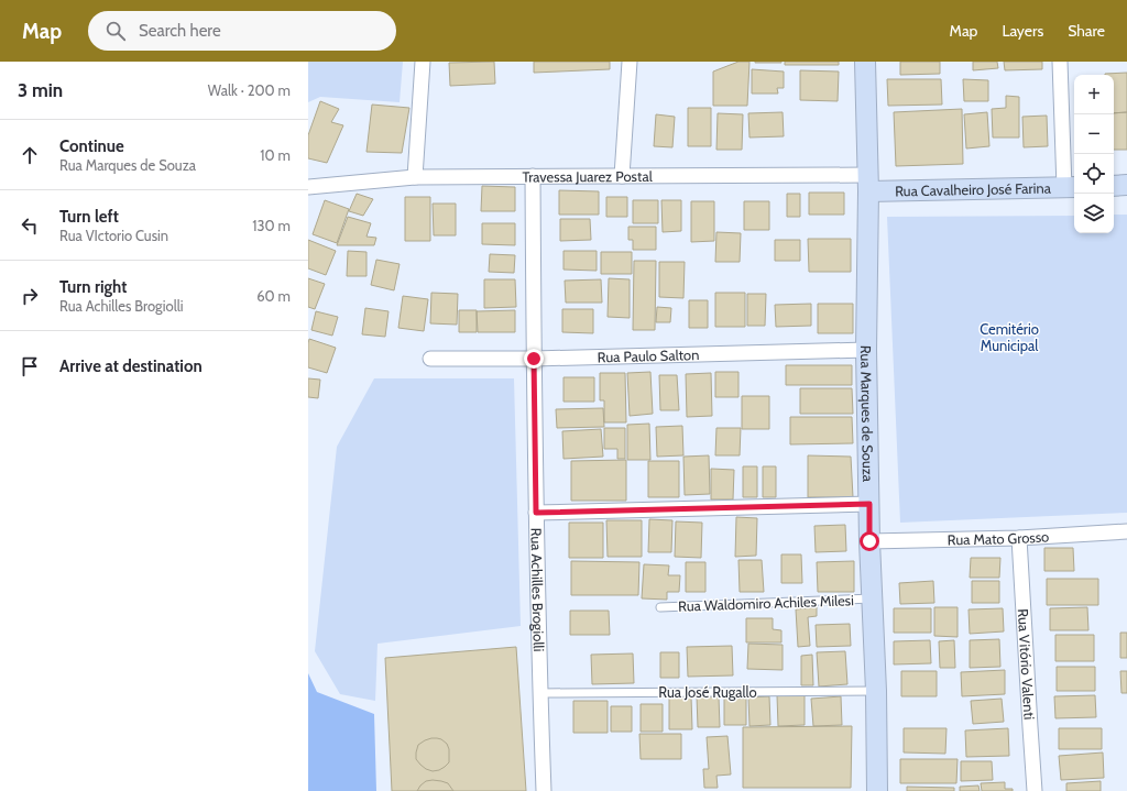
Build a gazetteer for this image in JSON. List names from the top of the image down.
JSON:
{
  "streets": {
    "street": [
      "Travessa Juarez Postal",
      "Rua Cavalheiro José Farina",
      "Rua Paulo Salton",
      "Rua Marques de Souza",
      "Rua Mato Grosso",
      "Rua Achilles Brogiolli",
      "Rua Vitório Valenti"
    ],
    "lane": ["Rua Waldomiro Achiles Milesi", "Rua José Rugallo"]
  },
  "crossings": [
    ["Travessa Juarez Postal", "Rua Cavalheiro José Farina"],
    ["Travessa Juarez Postal", "Rua Marques de Souza"],
    ["Travessa Juarez Postal", "Rua Achilles Brogiolli"],
    ["Rua Cavalheiro José Farina", "Rua Marques de Souza"],
    ["Rua Paulo Salton", "Rua Marques de Souza"],
    ["Rua Paulo Salton", "Rua Achilles Brogiolli"],
    ["Rua Marques de Souza", "Rua Mato Grosso"],
    ["Rua Marques de Souza", "Rua Waldomiro Achiles Milesi"],
    ["Rua Marques de Souza", "Rua José Rugallo"],
    ["Rua Mato Grosso", "Rua Vitório Valenti"],
    ["Rua Achilles Brogiolli", "Rua José Rugallo"]
  ],
  "parks": ["Cemitério Municipal"],
  "page": {
    "header": "Map",
    "search": "Search here",
    "nav": ["Map", "Layers", "Share"],
    "heading": ["3 min", "Walk · 200 m"],
    "map_buttons": ["+", "−"],
    "list": [
      ["Continue", "Rua Marques de Souza", "10 m"],
      ["Turn left", "Rua VIctorio Cusin", "130 m"],
      ["Turn right", "Rua Achilles Brogiolli", "60 m"],
      "Arrive at destination"
    ]
  }
}
